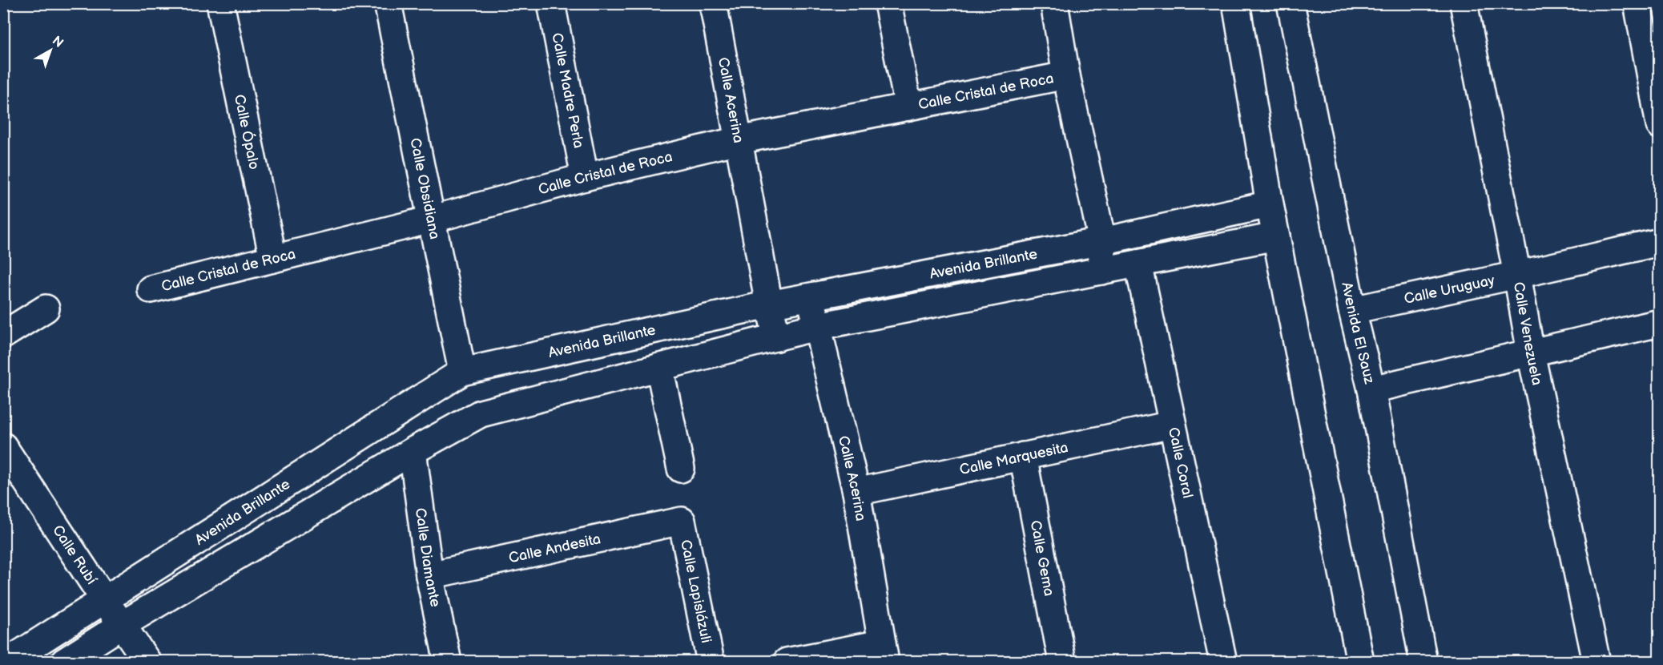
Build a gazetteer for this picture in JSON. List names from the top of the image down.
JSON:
{
  "streets": {
    "street": [
      "Calle Madre Perla",
      "Calle Cristal de Roca",
      "Calle Acerina",
      "Calle Ópalo",
      "Calle Obsidiana",
      "Avenida Brillante",
      "Calle Uruguay",
      "Avenida El Sauz",
      "Calle Venezuela",
      "Calle Marquesita",
      "Calle Coral",
      "Calle Andesita",
      "Calle Rubí",
      "Calle Diamante",
      "Calle Gema",
      "Calle Lapislázuli"
    ]
  },
  "crossings": [
    ["Calle Madre Perla", "Calle Cristal de Roca"],
    ["Calle Cristal de Roca", "Calle Acerina"],
    ["Calle Cristal de Roca", "Calle Ópalo"],
    ["Calle Cristal de Roca", "Calle Obsidiana"],
    ["Calle Acerina", "Avenida Brillante"],
    ["Calle Acerina", "Calle Marquesita"],
    ["Calle Obsidiana", "Avenida Brillante"],
    ["Avenida Brillante", "Calle Coral"],
    ["Avenida Brillante", "Calle Rubí"],
    ["Avenida Brillante", "Calle Diamante"],
    ["Calle Uruguay", "Avenida El Sauz"],
    ["Calle Uruguay", "Calle Venezuela"],
    ["Calle Marquesita", "Calle Coral"],
    ["Calle Marquesita", "Calle Gema"],
    ["Calle Andesita", "Calle Diamante"],
    ["Calle Andesita", "Calle Lapislázuli"]
  ],
  "north": "top right"
}
